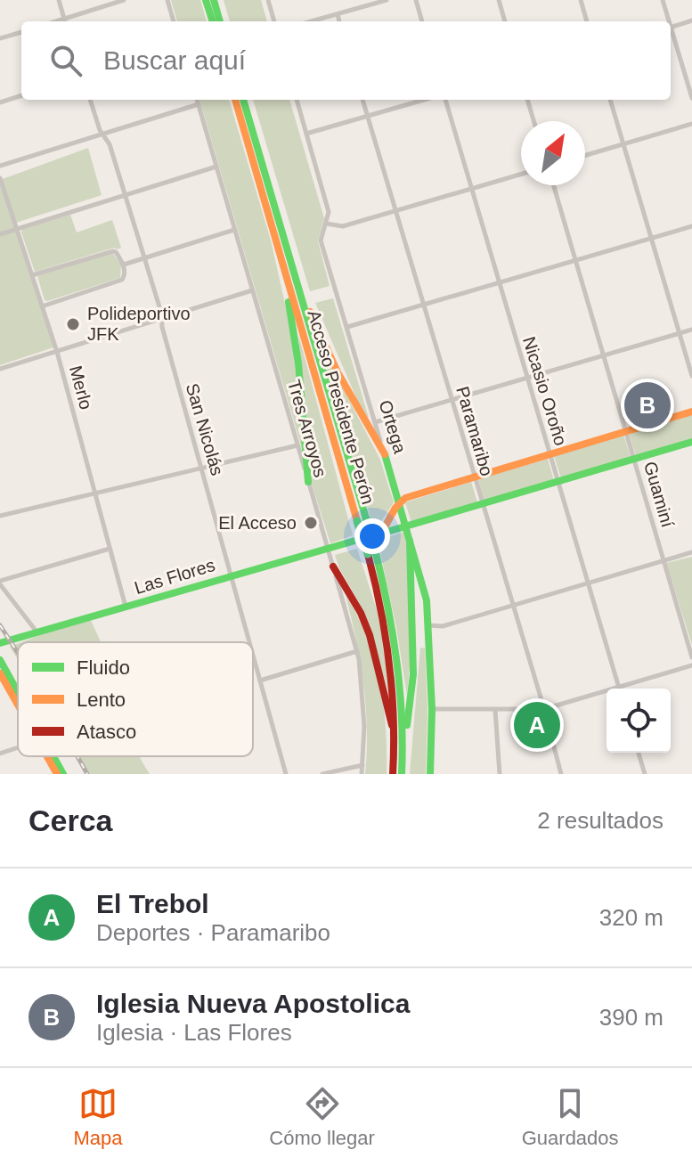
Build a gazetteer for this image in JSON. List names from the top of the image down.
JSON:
{
  "streets": {
    "main road": ["Acceso Presidente Perón", "Ortega", "Las Flores"],
    "street": [
      "Merlo",
      "Nicasio Oroño",
      "Tres Arroyos",
      "San Nicolás",
      "Paramaribo",
      "Guaminí"
    ]
  },
  "crossings": [
    ["Merlo", "Las Flores"],
    ["Tres Arroyos", "Las Flores"],
    ["San Nicolás", "Las Flores"]
  ],
  "places": ["Polideportivo JFK", "El Acceso"],
  "legend": ["Fluido", "Lento", "Atasco"],
  "north": "top right",
  "page": {
    "search": "Buscar aquí",
    "pins": ["B", "A"],
    "heading": ["Cerca", "2 resultados"],
    "list": [
      {
        "mark": "A",
        "name": "El Trebol",
        "note": "Deportes · Paramaribo",
        "value": "320 m"
      },
      {
        "mark": "B",
        "name": "Iglesia Nueva Apostolica",
        "note": "Iglesia · Las Flores",
        "value": "390 m"
      }
    ],
    "nav": ["Mapa", "Cómo llegar", "Guardados"]
  }
}
